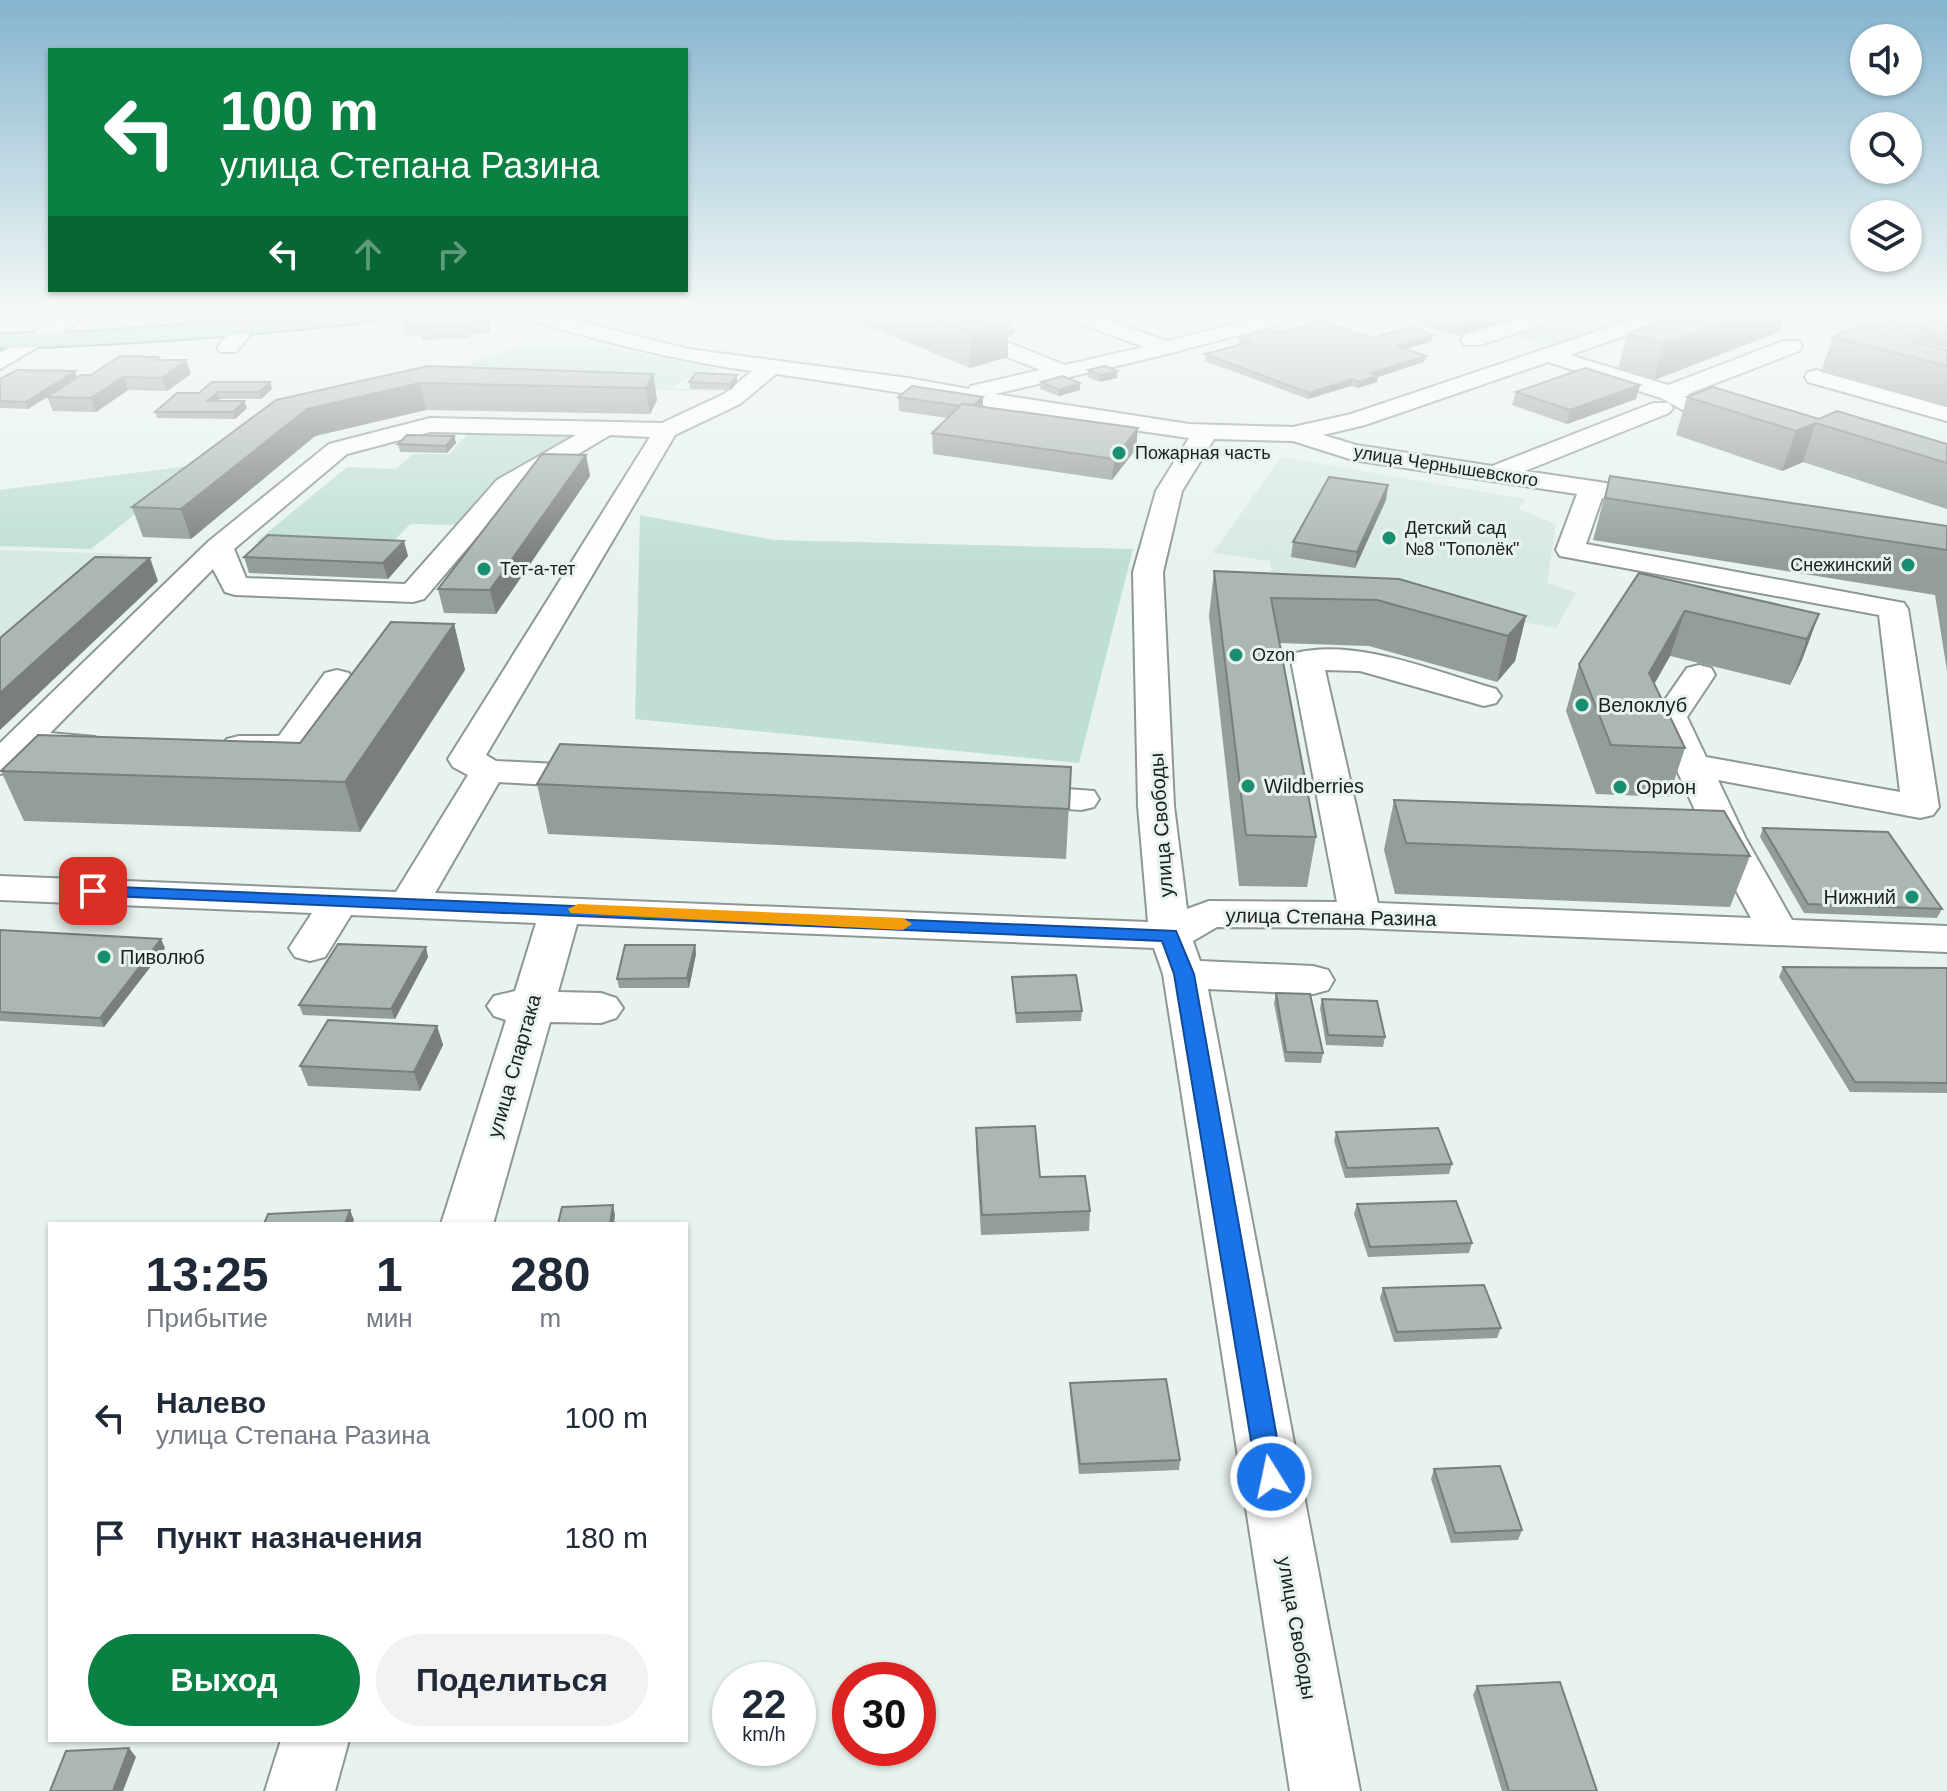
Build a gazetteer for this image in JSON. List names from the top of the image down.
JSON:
{
  "streets": {
    "street": [
      "улица Чернышевского",
      "улица Свободы",
      "улица Степана Разина",
      "улица Спартака"
    ]
  },
  "crossings": [
    ["улица Чернышевского", "улица Свободы"],
    ["улица Свободы", "улица Степана Разина"]
  ],
  "places": [
    "Пожарная часть",
    "Детский сад №8 \"Тополёк\"",
    "Снежинский",
    "Тет-а-тет",
    "Ozon",
    "Велоклуб",
    "Wildberries",
    "Орион",
    "Нижний",
    "Пиволюб"
  ],
  "page": {
    "turn": ["100 m", "улица Степана Разина"],
    "eta": [
      "13:25",
      "Прибытие",
      "1",
      "мин",
      "280",
      "m"
    ],
    "list": [
      {
        "name": "Налево",
        "note": "улица Степана Разина",
        "value": "100 m"
      },
      {
        "name": "Пункт назначения",
        "value": "180 m"
      }
    ],
    "buttons": ["Выход", "Поделиться"],
    "speed": "22 km/h",
    "limit": "30"
  }
}
